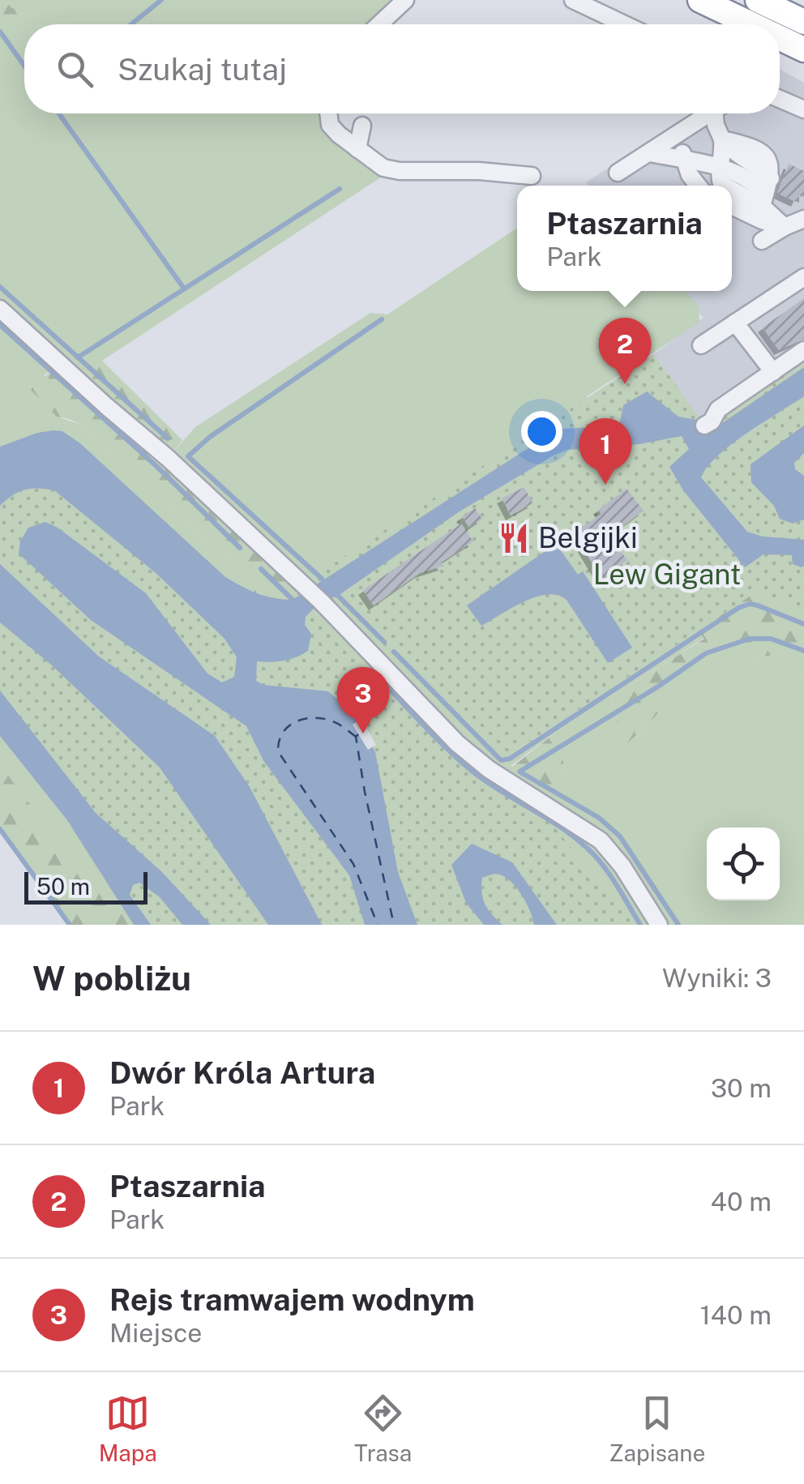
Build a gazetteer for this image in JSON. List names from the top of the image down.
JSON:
{
  "parks": ["Lew Gigant"],
  "places": {
    "restaurant": ["Belgijki"]
  },
  "scale_bar": "50 m",
  "page": {
    "search": "Szukaj tutaj",
    "popup": ["Ptaszarnia", "Park"],
    "pins": ["2", "1", "3"],
    "scale": "50 m",
    "heading": ["W pobliżu", "Wyniki: 3"],
    "list": [
      {
        "mark": "1",
        "name": "Dwór Króla Artura",
        "note": "Park",
        "value": "30 m"
      },
      {
        "mark": "2",
        "name": "Ptaszarnia",
        "note": "Park",
        "value": "40 m"
      },
      {
        "mark": "3",
        "name": "Rejs tramwajem wodnym",
        "note": "Miejsce",
        "value": "140 m"
      }
    ],
    "nav": ["Mapa", "Trasa", "Zapisane"]
  }
}
